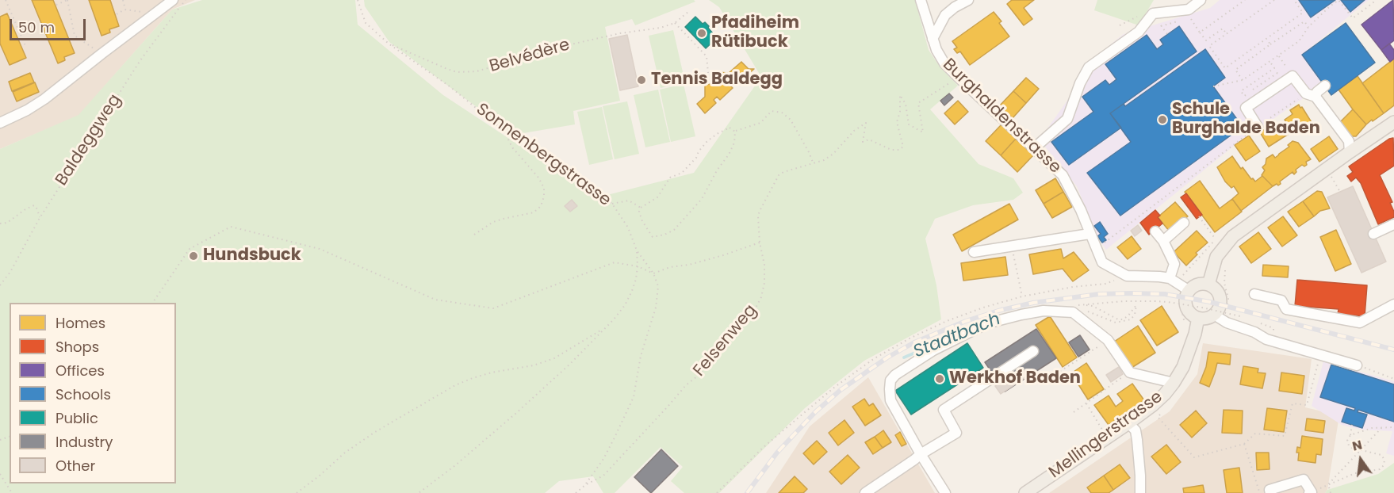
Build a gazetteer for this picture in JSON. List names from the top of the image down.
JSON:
{
  "streets": {
    "main road": ["Mellingerstrasse"],
    "street": ["Burghaldenstrasse"],
    "path": [
      "Belvédère",
      "Baldeggweg",
      "Sonnenbergstrasse",
      "Felsenweg"
    ]
  },
  "crossings": [
    ["Belvédère", "Sonnenbergstrasse"],
    ["Burghaldenstrasse", "Felsenweg"],
    ["Burghaldenstrasse", "Mellingerstrasse"]
  ],
  "water": ["Stadtbach"],
  "places": [
    "Pfadiheim Rütibuck",
    "Tennis Baldegg",
    "Schule Burghalde Baden",
    "Hundsbuck",
    "Werkhof Baden"
  ],
  "legend": [
    "Homes",
    "Shops",
    "Offices",
    "Schools",
    "Public",
    "Industry",
    "Other"
  ],
  "scale_bar": "50 m",
  "north": "top"
}
